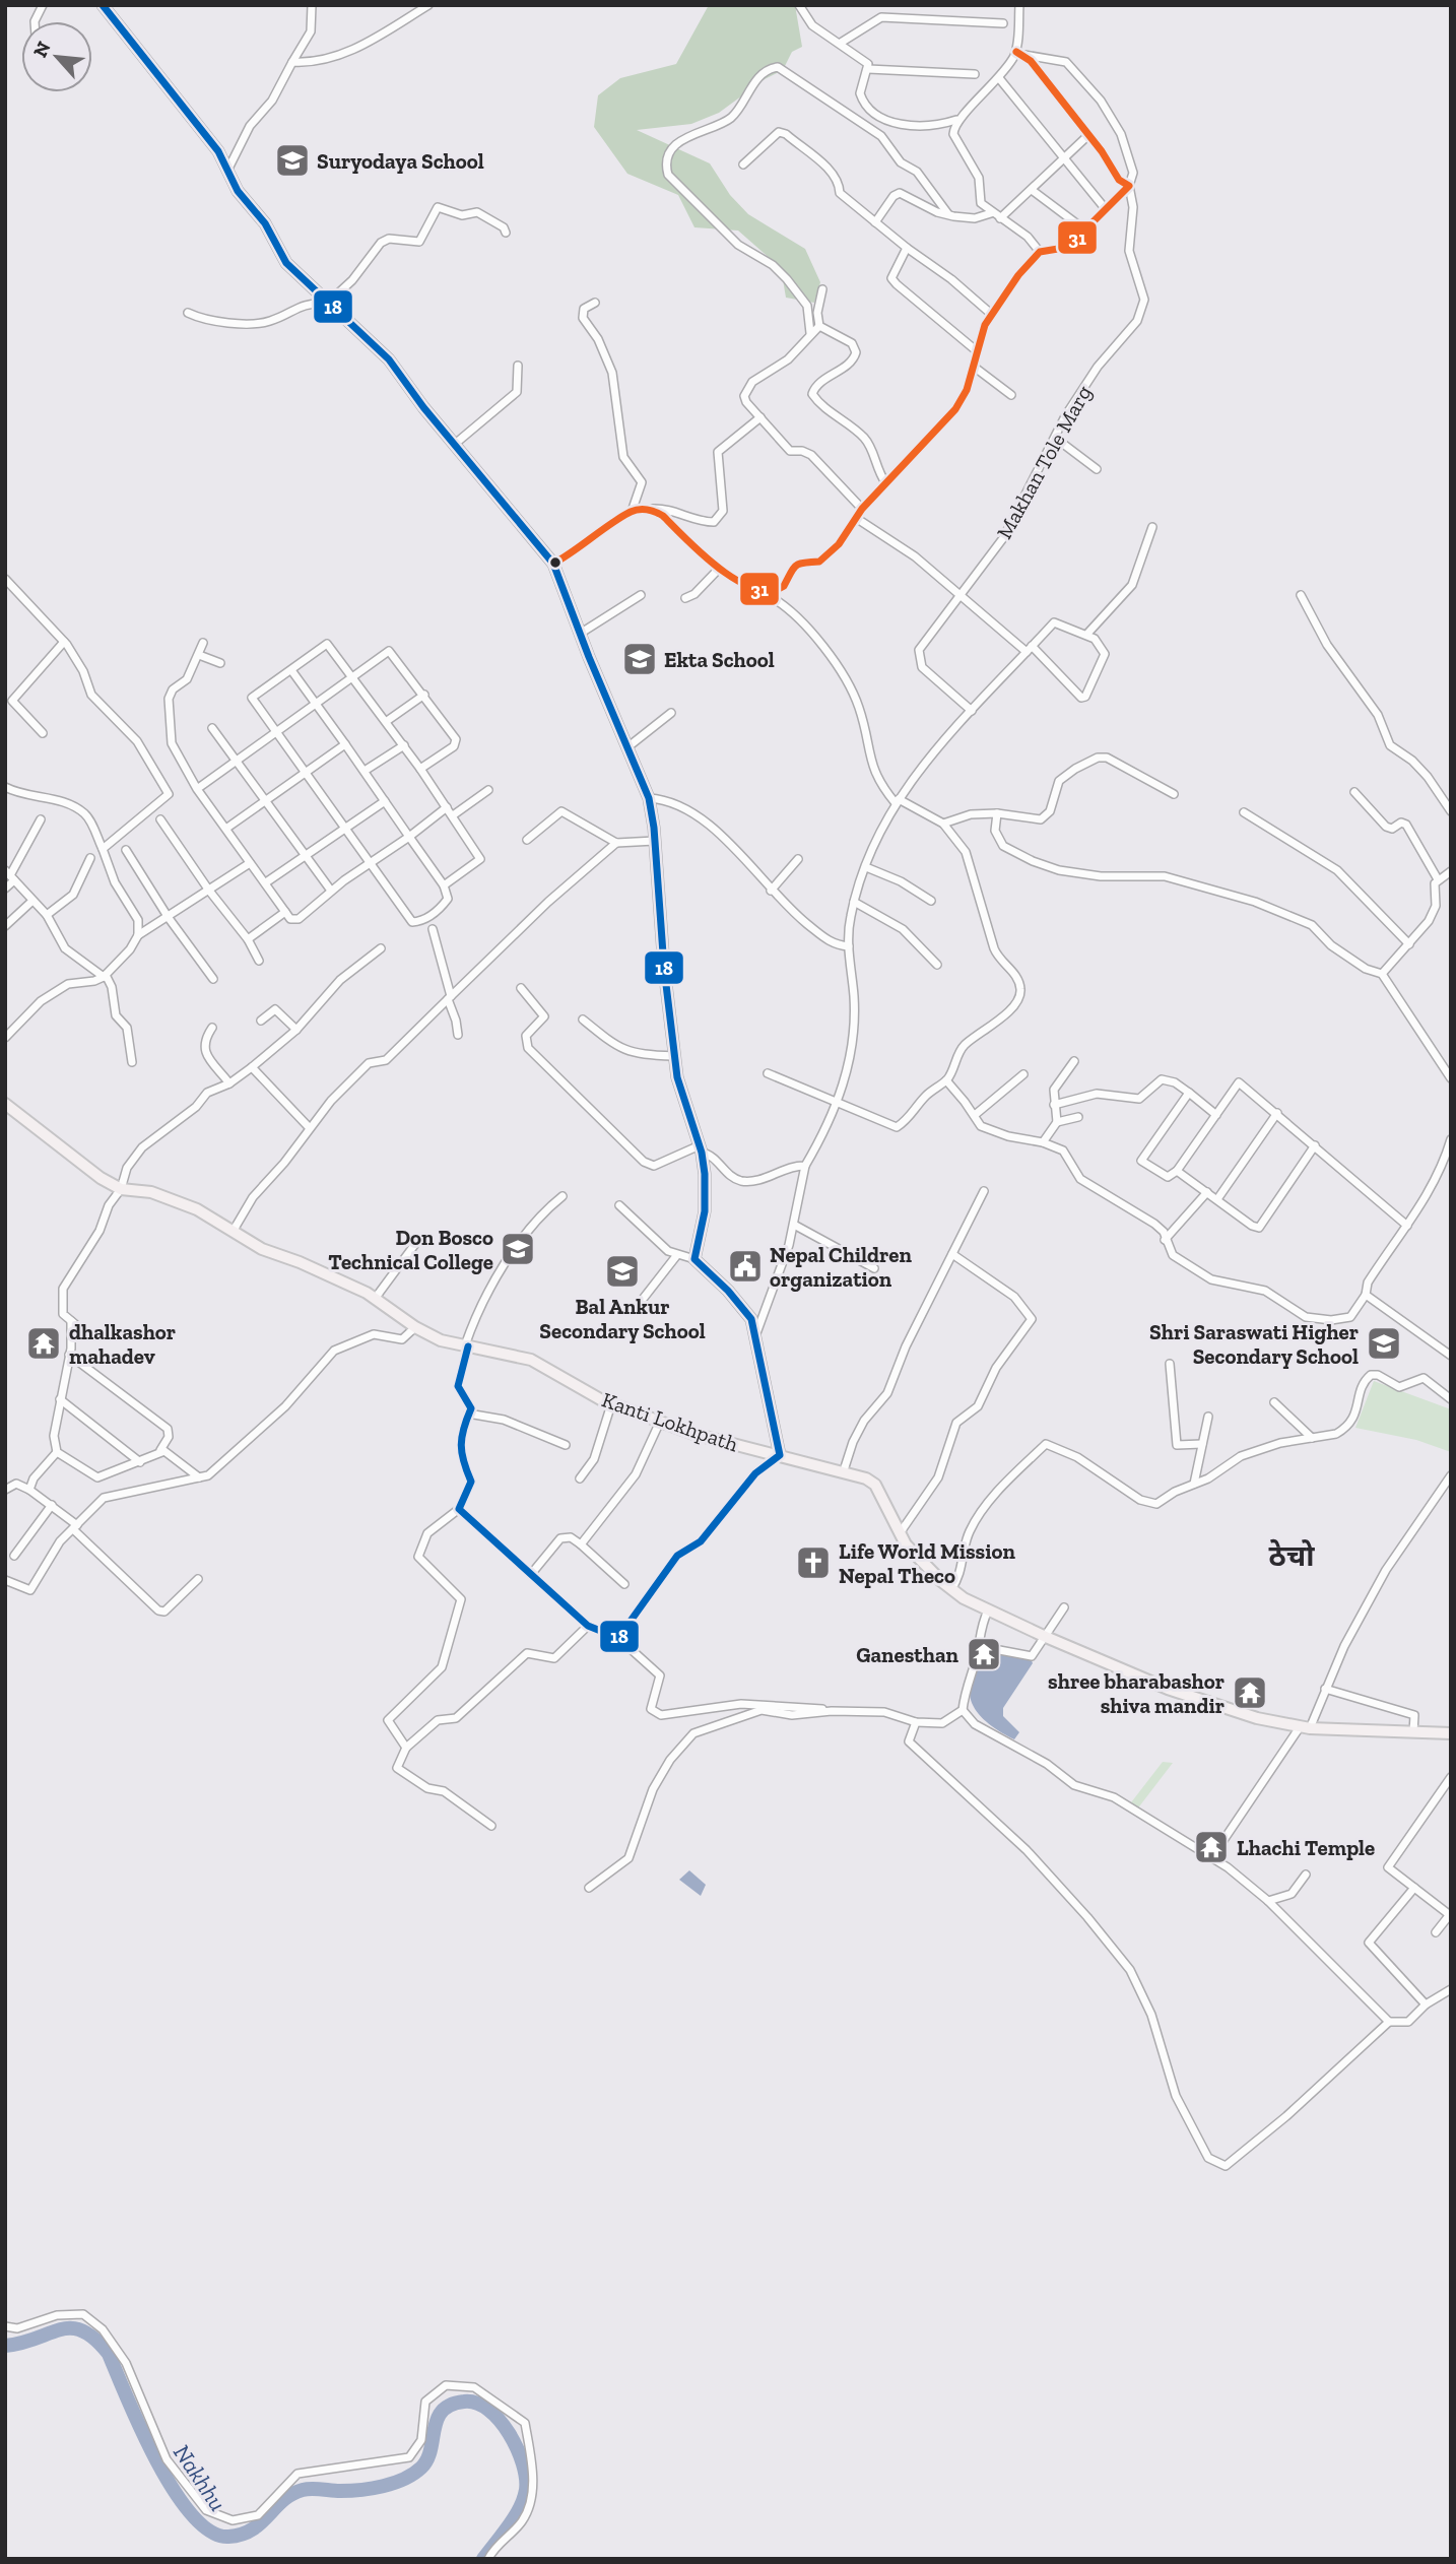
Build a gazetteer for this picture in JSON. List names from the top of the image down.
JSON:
{
  "streets": {
    "main road": ["Kanti Lokhpath"],
    "street": ["Makhan Tole Marg"]
  },
  "districts": ["ठेचो"],
  "water": ["Nakhhu"],
  "places": {
    "school or university": [
      "Suryodaya School",
      "Ekta School",
      "Don Bosco Technical College",
      "Bal Ankur Secondary School",
      "Shri Saraswati Higher Secondary School"
    ],
    "public building": ["Nepal Children organization"],
    "temple": [
      "dhalkashor mahadev",
      "Ganesthan",
      "shree bharabashor shiva mandir",
      "Lhachi Temple"
    ],
    "church": ["Life World Mission Nepal Theco"]
  },
  "lines": ["transit line 18", "transit line 31"],
  "north": "top left"
}
